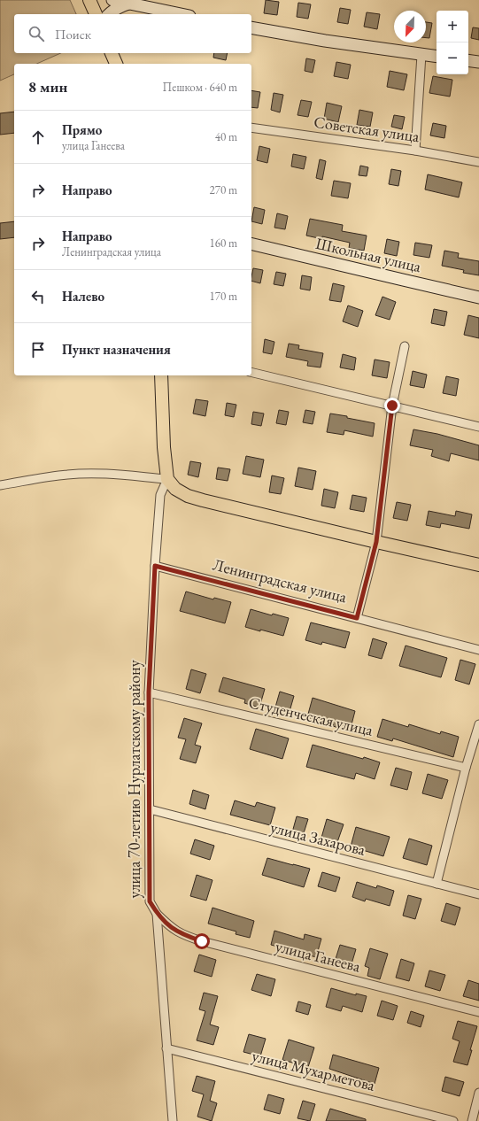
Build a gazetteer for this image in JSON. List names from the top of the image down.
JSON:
{
  "streets": {
    "main road": ["Школьная улица"],
    "street": [
      "Советская улица",
      "Ленинградская улица",
      "Студенческая улица",
      "улица 70-летию Нурлатскому району",
      "улица Захарова",
      "улица Ганеева",
      "улица Мухарметова"
    ]
  },
  "crossings": [
    ["Ленинградская улица", "улица 70-летию Нурлатскому району"],
    ["Студенческая улица", "улица 70-летию Нурлатскому району"],
    ["улица 70-летию Нурлатскому району", "улица Захарова"],
    ["улица 70-летию Нурлатскому району", "улица Ганеева"],
    ["улица 70-летию Нурлатскому району", "улица Мухарметова"]
  ],
  "north": "bottom left",
  "page": {
    "map_buttons": ["+", "−"],
    "search": "Поиск",
    "heading": ["8 мин", "Пешком · 640 m"],
    "list": [
      ["Прямо", "улица Ганеева", "40 m"],
      ["Направо", "270 m"],
      ["Направо", "Ленинградская улица", "160 m"],
      ["Налево", "170 m"],
      "Пункт назначения"
    ]
  }
}
